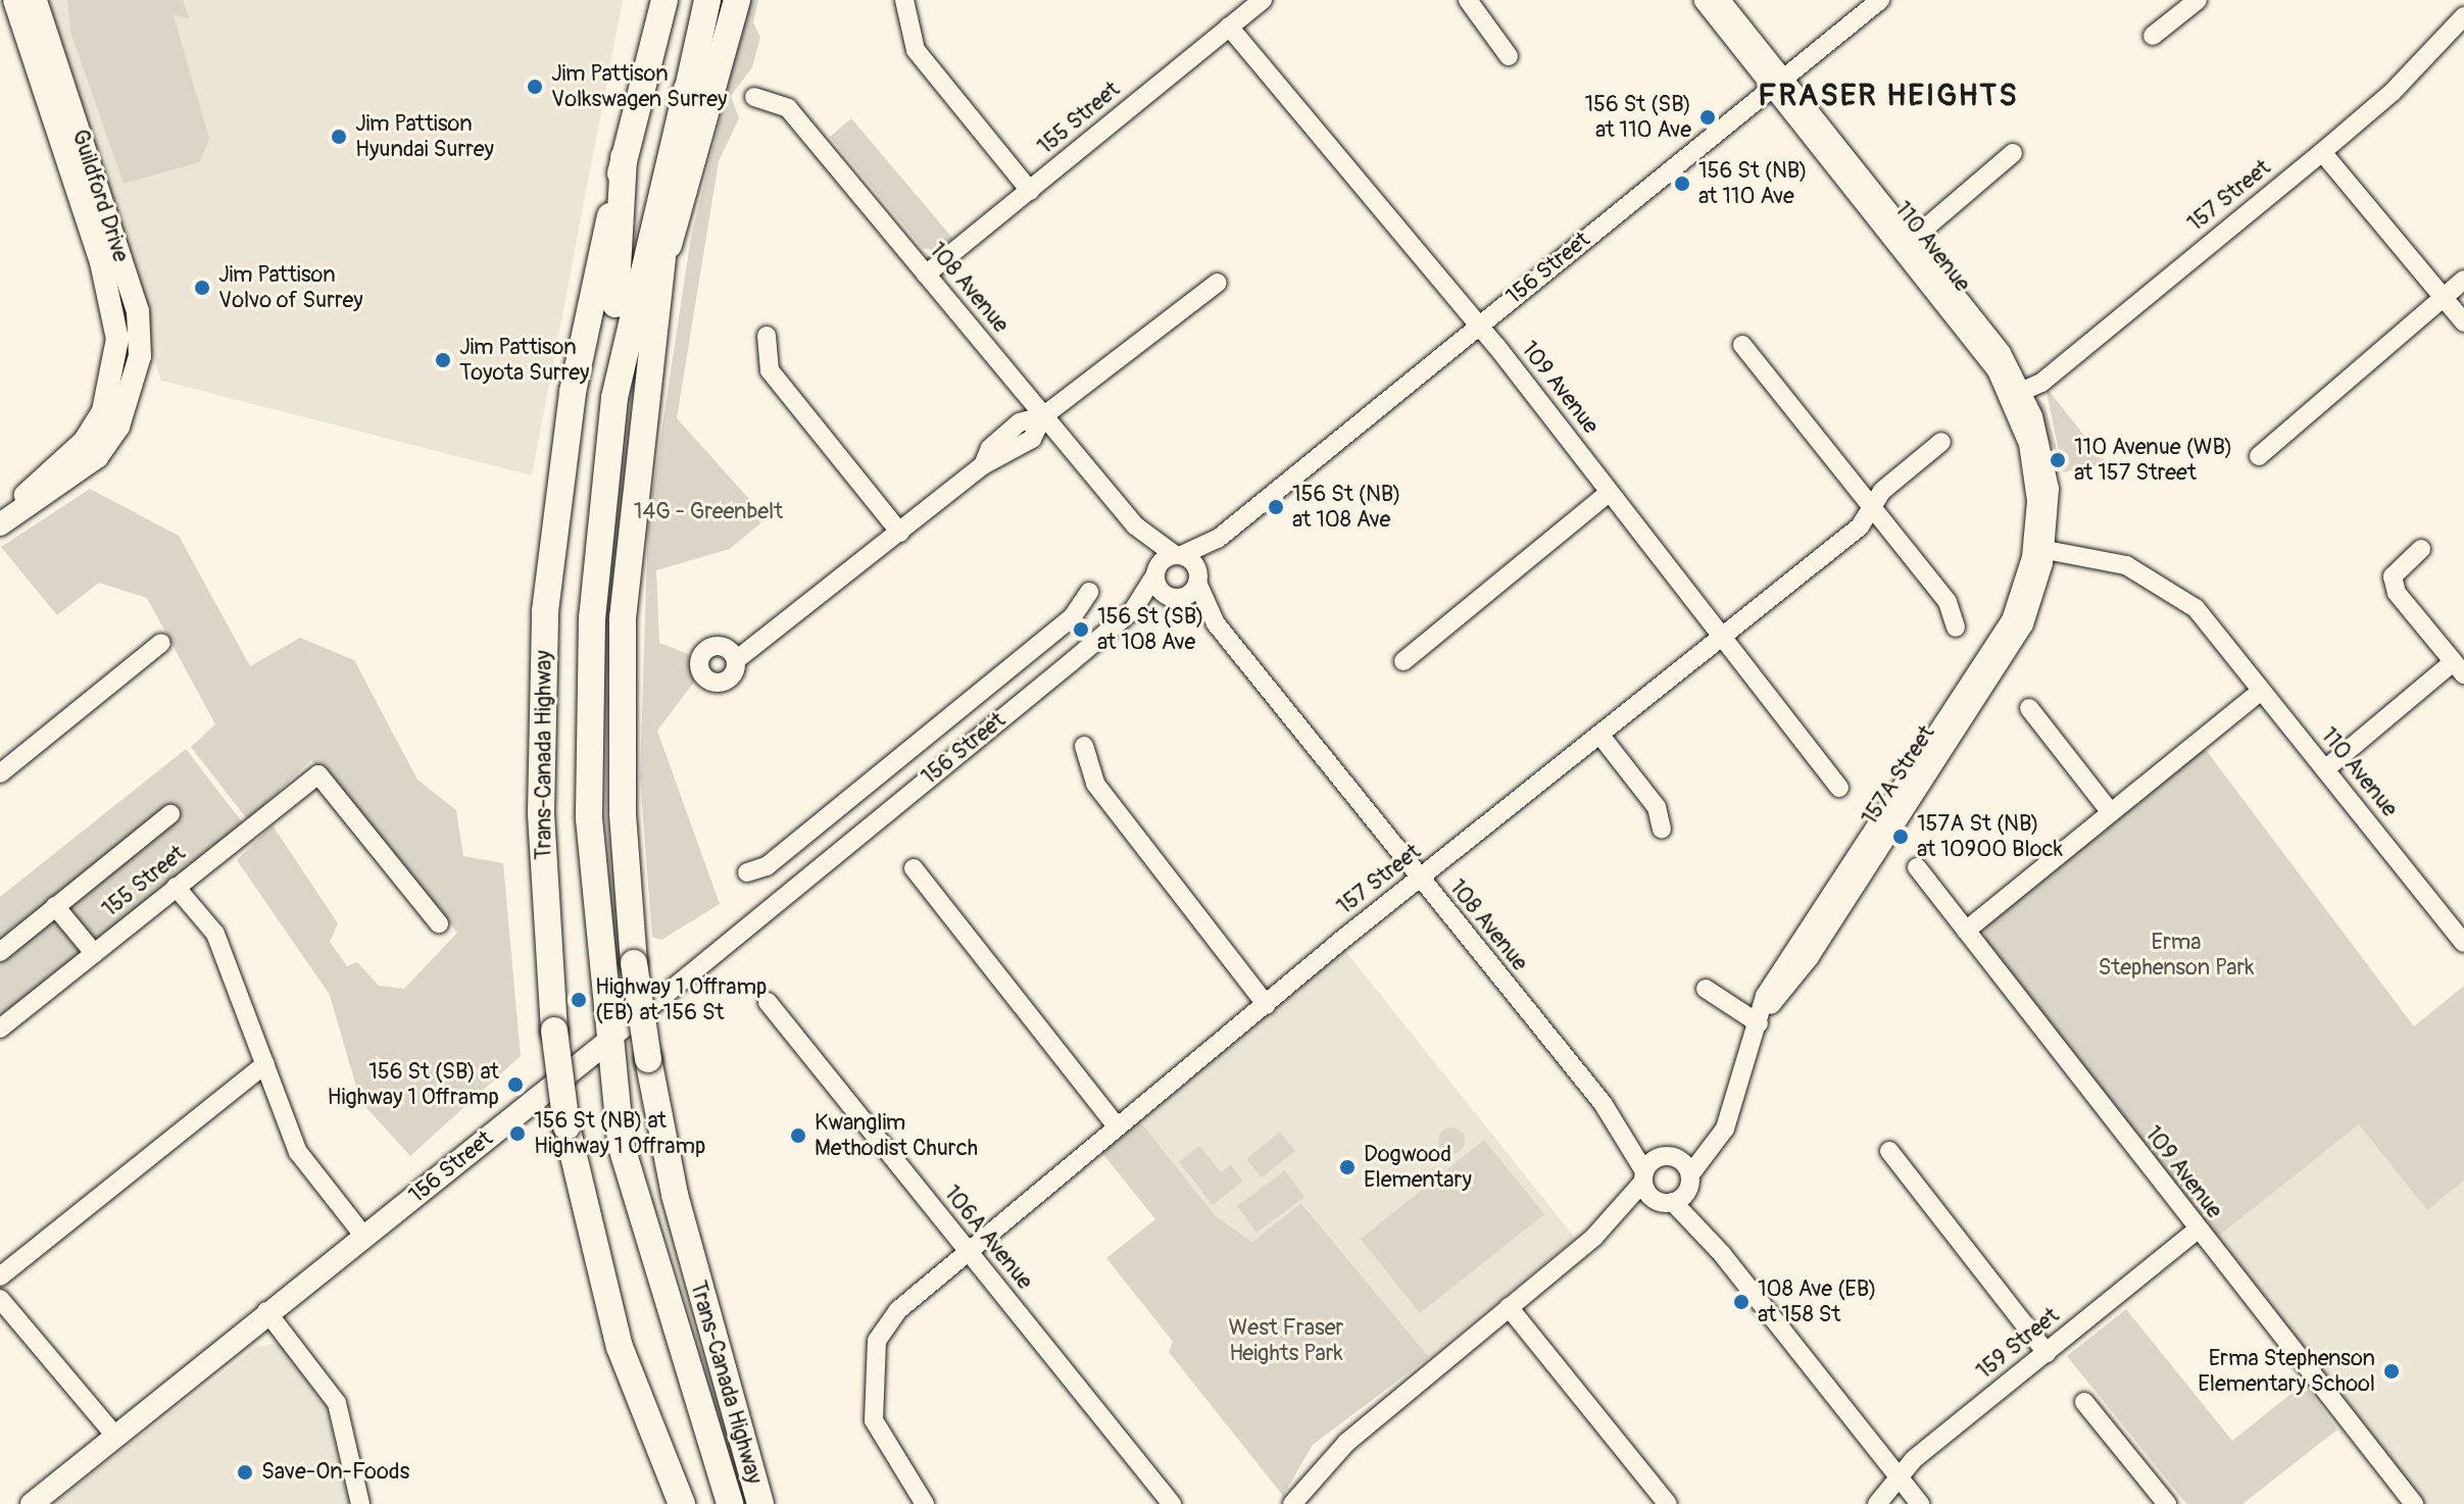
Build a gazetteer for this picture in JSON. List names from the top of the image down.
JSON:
{
  "streets": {
    "highway": ["Trans-Canada Highway"],
    "main road": ["Guildford Drive", "156 Street"],
    "street": [
      "155 Street",
      "157 Street",
      "110 Avenue",
      "108 Avenue",
      "109 Avenue",
      "157A Street",
      "106A Avenue",
      "159 Street"
    ]
  },
  "crossings": [
    ["155 Street", "108 Avenue"],
    ["155 Street", "109 Avenue"],
    ["157 Street", "110 Avenue"],
    ["157 Street", "108 Avenue"],
    ["157 Street", "109 Avenue"],
    ["157 Street", "106A Avenue"],
    ["110 Avenue", "156 Street"],
    ["110 Avenue", "157A Street"],
    ["156 Street", "108 Avenue"],
    ["156 Street", "109 Avenue"],
    ["108 Avenue", "157A Street"],
    ["109 Avenue", "159 Street"]
  ],
  "districts": ["FRASER HEIGHTS"],
  "parks": ["14G - Greenbelt", "Erma Stephenson Park", "West Fraser Heights Park"],
  "places": [
    "Jim Pattison Volkswagen Surrey",
    "156 St (SB) at 110 Ave",
    "Jim Pattison Hyundai Surrey",
    "156 St (NB) at 110 Ave",
    "Jim Pattison Volvo of Surrey",
    "Jim Pattison Toyota Surrey",
    "110 Avenue (WB) at 157 Street",
    "156 St (NB) at 108 Ave",
    "156 St (SB) at 108 Ave",
    "157A St (NB) at 10900 Block",
    "Highway 1 Offramp (EB) at 156 St",
    "156 St (SB) at Highway 1 Offramp",
    "156 St (NB) at Highway 1 Offramp",
    "Kwanglim Methodist Church",
    "Dogwood Elementary",
    "108 Ave (EB) at 158 St",
    "Erma Stephenson Elementary School",
    "Save-On-Foods"
  ]
}
